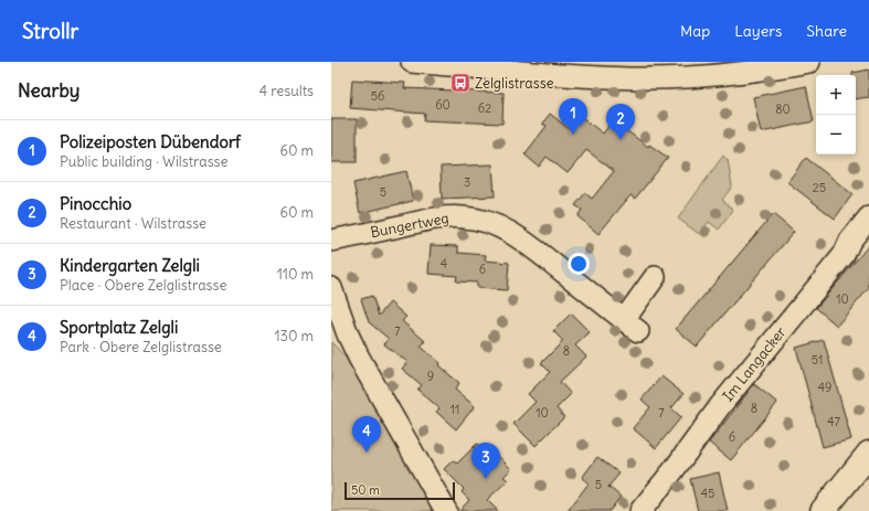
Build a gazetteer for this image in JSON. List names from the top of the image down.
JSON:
{
  "streets": {
    "street": ["Bungertweg", "Im Langacker"]
  },
  "places": {
    "bus stop": ["Zelglistrasse"]
  },
  "house_numbers": [
    "56",
    "60",
    "62",
    "80",
    "3",
    "25",
    "5",
    "4",
    "6",
    "10",
    "7",
    "8",
    "51",
    "9",
    "49",
    "8",
    "11",
    "10",
    "7",
    "47",
    "6",
    "5",
    "45"
  ],
  "scale_bar": "50 m",
  "page": {
    "header": "Strollr",
    "nav": ["Map", "Layers", "Share"],
    "heading": ["Nearby", "4 results"],
    "map_buttons": ["+", "−"],
    "pins": [
      "1",
      "2",
      "4",
      "3"
    ],
    "list": [
      {
        "mark": "1",
        "name": "Polizeiposten Dübendorf",
        "note": "Public building · Wilstrasse",
        "value": "60 m"
      },
      {
        "mark": "2",
        "name": "Pinocchio",
        "note": "Restaurant · Wilstrasse",
        "value": "60 m"
      },
      {
        "mark": "3",
        "name": "Kindergarten Zelgli",
        "note": "Place · Obere Zelglistrasse",
        "value": "110 m"
      },
      {
        "mark": "4",
        "name": "Sportplatz Zelgli",
        "note": "Park · Obere Zelglistrasse",
        "value": "130 m"
      }
    ],
    "scale": "50 m"
  }
}
